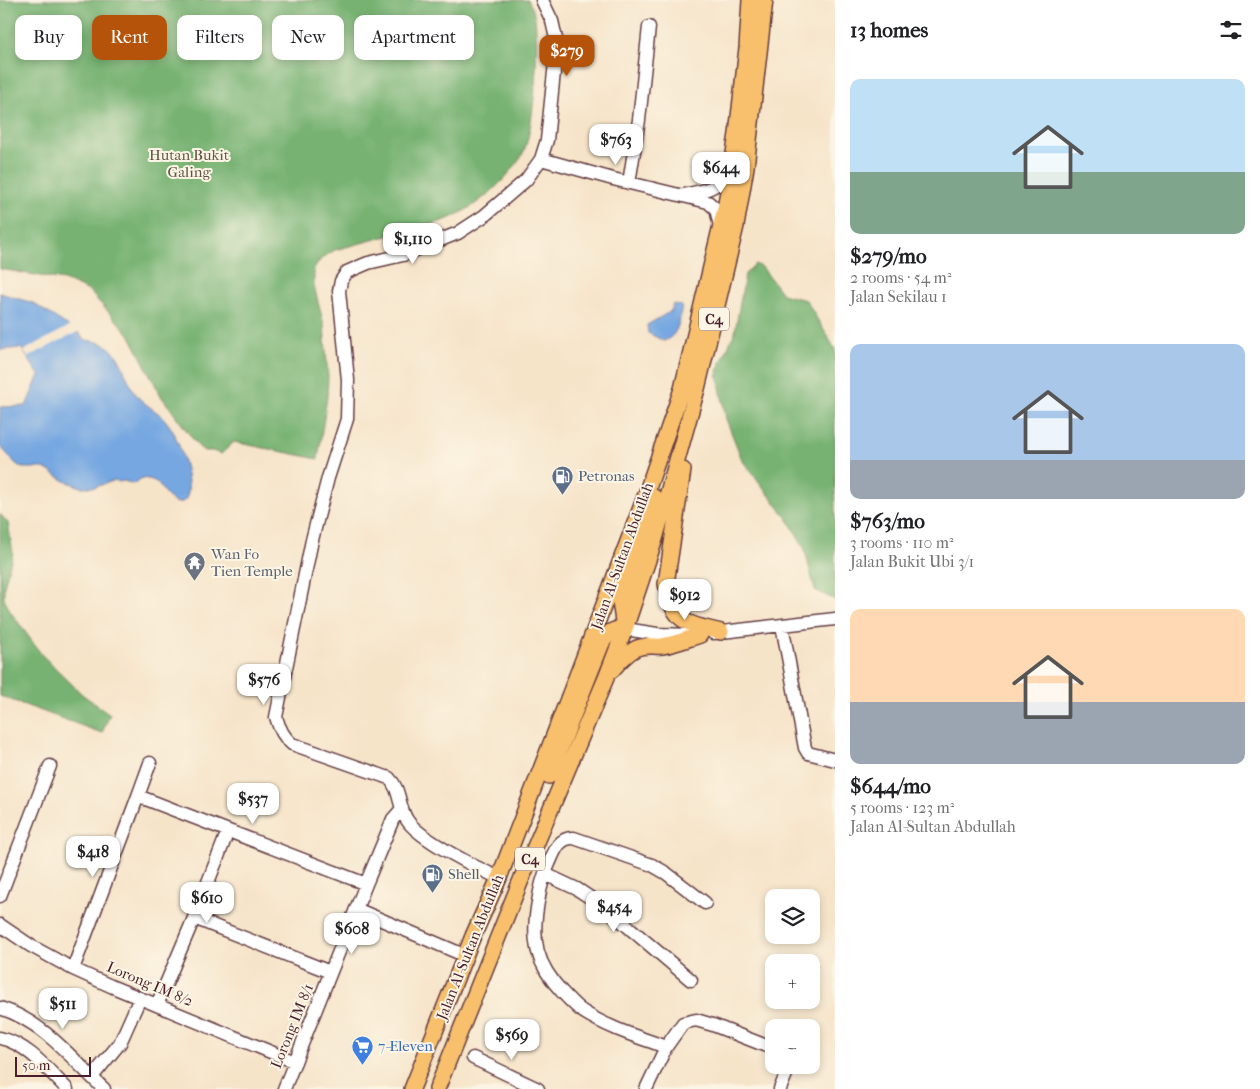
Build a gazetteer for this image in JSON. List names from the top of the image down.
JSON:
{
  "streets": {
    "main road": ["C4", "Jalan Al-Sultan Abdullah"],
    "street": ["Lorong IM 8/2", "Lorong IM 8/1"]
  },
  "crossings": [
    ["Lorong IM 8/2", "Lorong IM 8/1"]
  ],
  "parks": ["Hutan Bukit Galing"],
  "places": {
    "fuel station": ["Petronas", "Shell"],
    "temple": ["Wan Fo Tien Temple"],
    "supermarket": ["7-Eleven"]
  },
  "scale_bar": "50 m",
  "page": {
    "heading": "13 homes",
    "chip": [
      "Buy",
      "Rent",
      "Filters",
      "New",
      "Apartment"
    ],
    "price": [
      "$279",
      "$763",
      "$644",
      "$1,110",
      "$912",
      "$576",
      "$537",
      "$418",
      "$610",
      "$454",
      "$608",
      "$511",
      "$569"
    ],
    "list": [
      {
        "name": "$279/mo",
        "note": "2 rooms · 54 m² · Jalan Sekilau 1"
      },
      {
        "name": "$763/mo",
        "note": "3 rooms · 110 m² · Jalan Bukit Ubi 3/1"
      },
      {
        "name": "$644/mo",
        "note": "5 rooms · 123 m² · Jalan Al-Sultan Abdullah"
      }
    ],
    "map_buttons": ["+", "−"],
    "scale": "50 m"
  }
}
